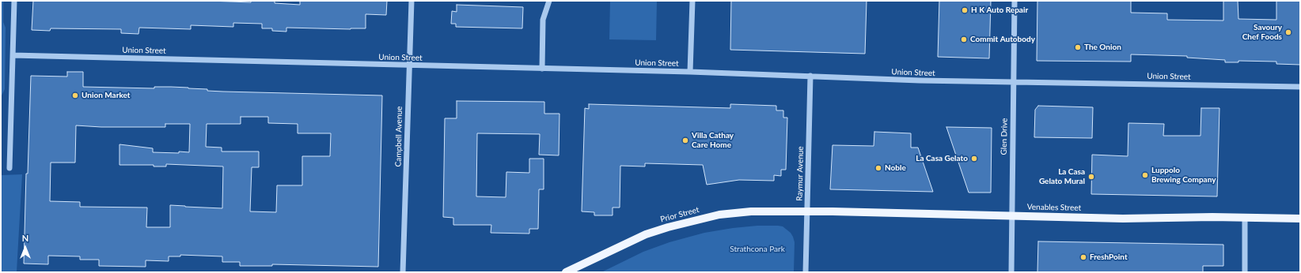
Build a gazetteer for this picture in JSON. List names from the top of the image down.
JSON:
{
  "streets": {
    "main road": ["Venables Street", "Prior Street"],
    "street": [
      "Union Street",
      "Campbell Avenue",
      "Glen Drive",
      "Raymur Avenue"
    ]
  },
  "crossings": [
    ["Union Street", "Campbell Avenue"],
    ["Union Street", "Glen Drive"],
    ["Union Street", "Raymur Avenue"],
    ["Glen Drive", "Venables Street"],
    ["Raymur Avenue", "Venables Street"],
    ["Raymur Avenue", "Prior Street"],
    ["Venables Street", "Prior Street"]
  ],
  "parks": ["Strathcona Park"],
  "places": [
    "H K Auto Repair",
    "Savoury Chef Foods",
    "Commit Autobody",
    "The Onion",
    "Union Market",
    "Villa Cathay Care Home",
    "La Casa Gelato",
    "Noble",
    "Luppolo Brewing Company",
    "La Casa Gelato Mural",
    "FreshPoint"
  ],
  "north": "top"
}
